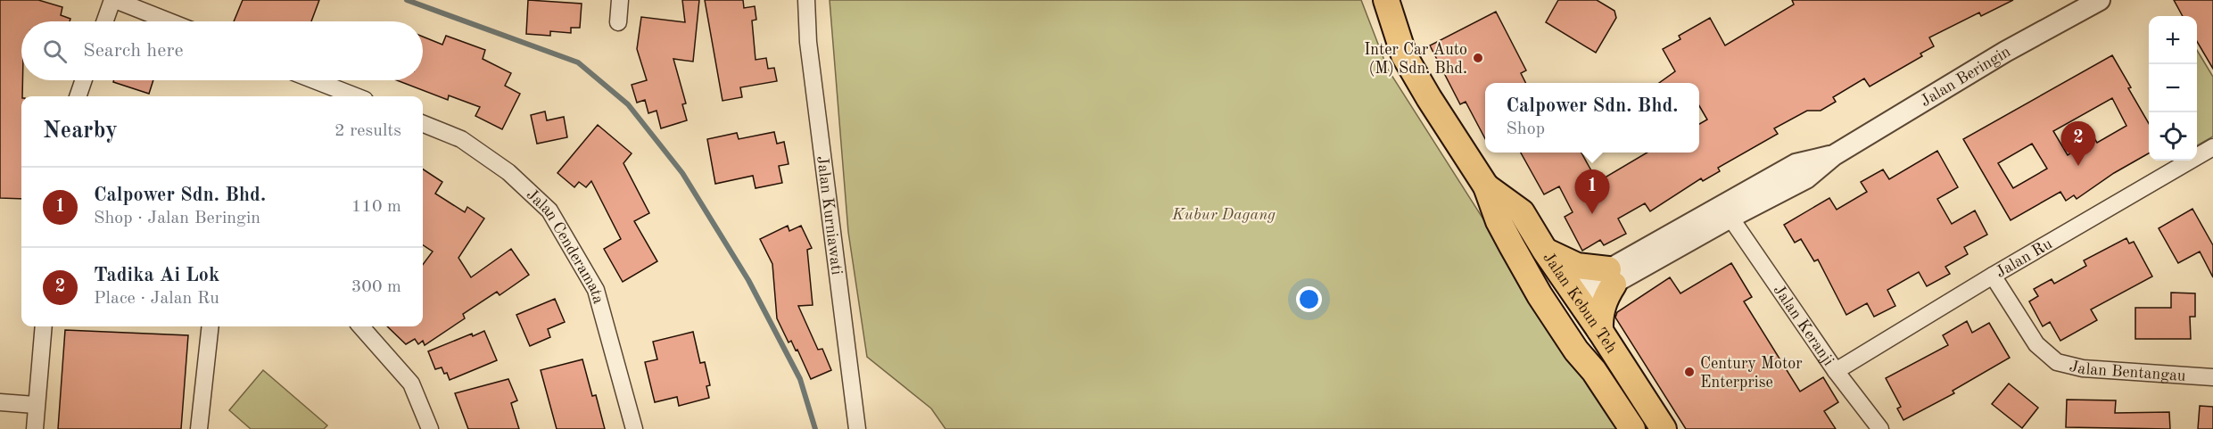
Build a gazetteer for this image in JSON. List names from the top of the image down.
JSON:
{
  "streets": {
    "main road": ["Jalan Kebun Teh"],
    "street": [
      "Jalan Beringin",
      "Jalan Kurniawati",
      "Jalan Cenderamata",
      "Jalan Ru",
      "Jalan Keranji",
      "Jalan Bentangau"
    ]
  },
  "crossings": [
    ["Jalan Beringin", "Jalan Kebun Teh"],
    ["Jalan Beringin", "Jalan Keranji"],
    ["Jalan Ru", "Jalan Keranji"],
    ["Jalan Ru", "Jalan Bentangau"]
  ],
  "parks": ["Kubur Dagang"],
  "places": ["Inter Car Auto (M) Sdn. Bhd.", "Century Motor Enterprise"],
  "page": {
    "map_buttons": ["+", "−"],
    "search": "Search here",
    "popup": ["Calpower Sdn. Bhd.", "Shop"],
    "heading": ["Nearby", "2 results"],
    "pins": ["2", "1"],
    "list": [
      {
        "mark": "1",
        "name": "Calpower Sdn. Bhd.",
        "note": "Shop · Jalan Beringin",
        "value": "110 m"
      },
      {
        "mark": "2",
        "name": "Tadika Ai Lok",
        "note": "Place · Jalan Ru",
        "value": "300 m"
      }
    ]
  }
}
